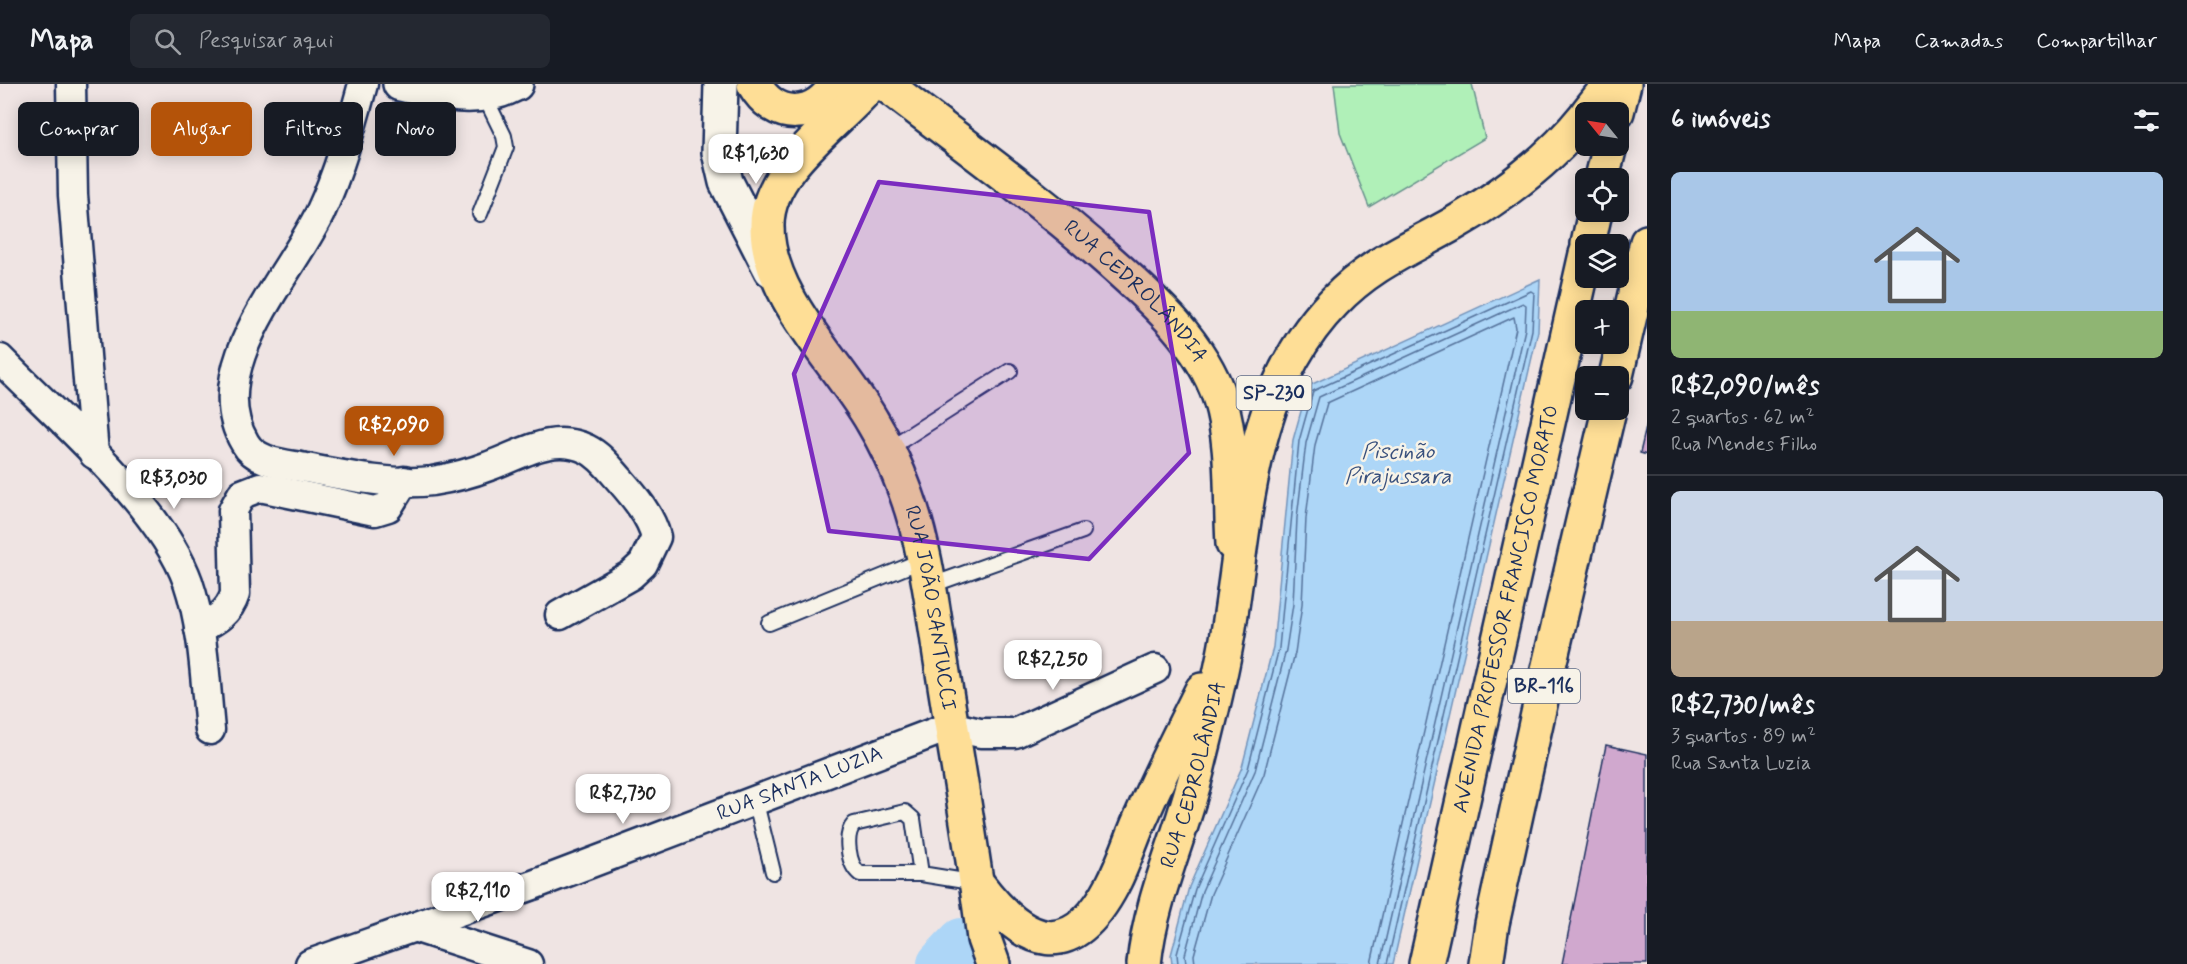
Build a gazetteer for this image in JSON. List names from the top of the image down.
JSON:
{
  "streets": {
    "main road": [
      "RUA CEDROLÂNDIA",
      "SP-230",
      "RUA JOÃO SANTUCCI",
      "AVENIDA PROFESSOR FRANCISCO MORATO",
      "BR-116"
    ],
    "street": ["RUA SANTA LUZIA"]
  },
  "crossings": [
    ["RUA JOÃO SANTUCCI", "RUA SANTA LUZIA"]
  ],
  "water": ["Piscinão Pirajussara"],
  "north": "top left",
  "page": {
    "header": "Mapa",
    "search": "Pesquisar aqui",
    "nav": ["Mapa", "Camadas", "Compartilhar"],
    "heading": "6 imóveis",
    "map_buttons": ["+", "−"],
    "chip": [
      "Comprar",
      "Alugar",
      "Filtros",
      "Novo"
    ],
    "price": [
      "R$1,630",
      "R$2,090",
      "R$3,030",
      "R$2,250",
      "R$2,730",
      "R$2,110"
    ],
    "list": [
      {
        "name": "R$2,090/mês",
        "note": "2 quartos · 62 m² · Rua Mendes Filho"
      },
      {
        "name": "R$2,730/mês",
        "note": "3 quartos · 89 m² · Rua Santa Luzia"
      }
    ]
  }
}
